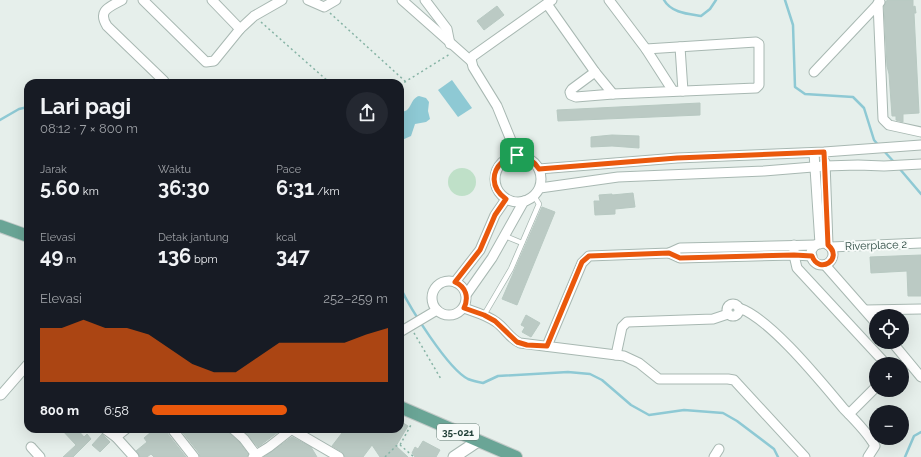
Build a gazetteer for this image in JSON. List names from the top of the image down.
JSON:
{
  "streets": {
    "main road": ["35-021"],
    "street": ["Riverplace 2"]
  },
  "page": {
    "heading": ["Lari pagi", "08:12 · 7 × 800 m"],
    "stats": [
      ["Jarak", "5.60 km"],
      ["Waktu", "36:30"],
      ["Pace", "6:31 /km"],
      ["Elevasi", "49 m"],
      ["Detak jantung", "136 bpm"],
      ["kcal", "347"]
    ],
    "chart": ["Elevasi", "252–259 m"],
    "map_buttons": ["+", "−"],
    "list": [
      {
        "name": "800 m",
        "note": "6:58"
      }
    ]
  }
}
